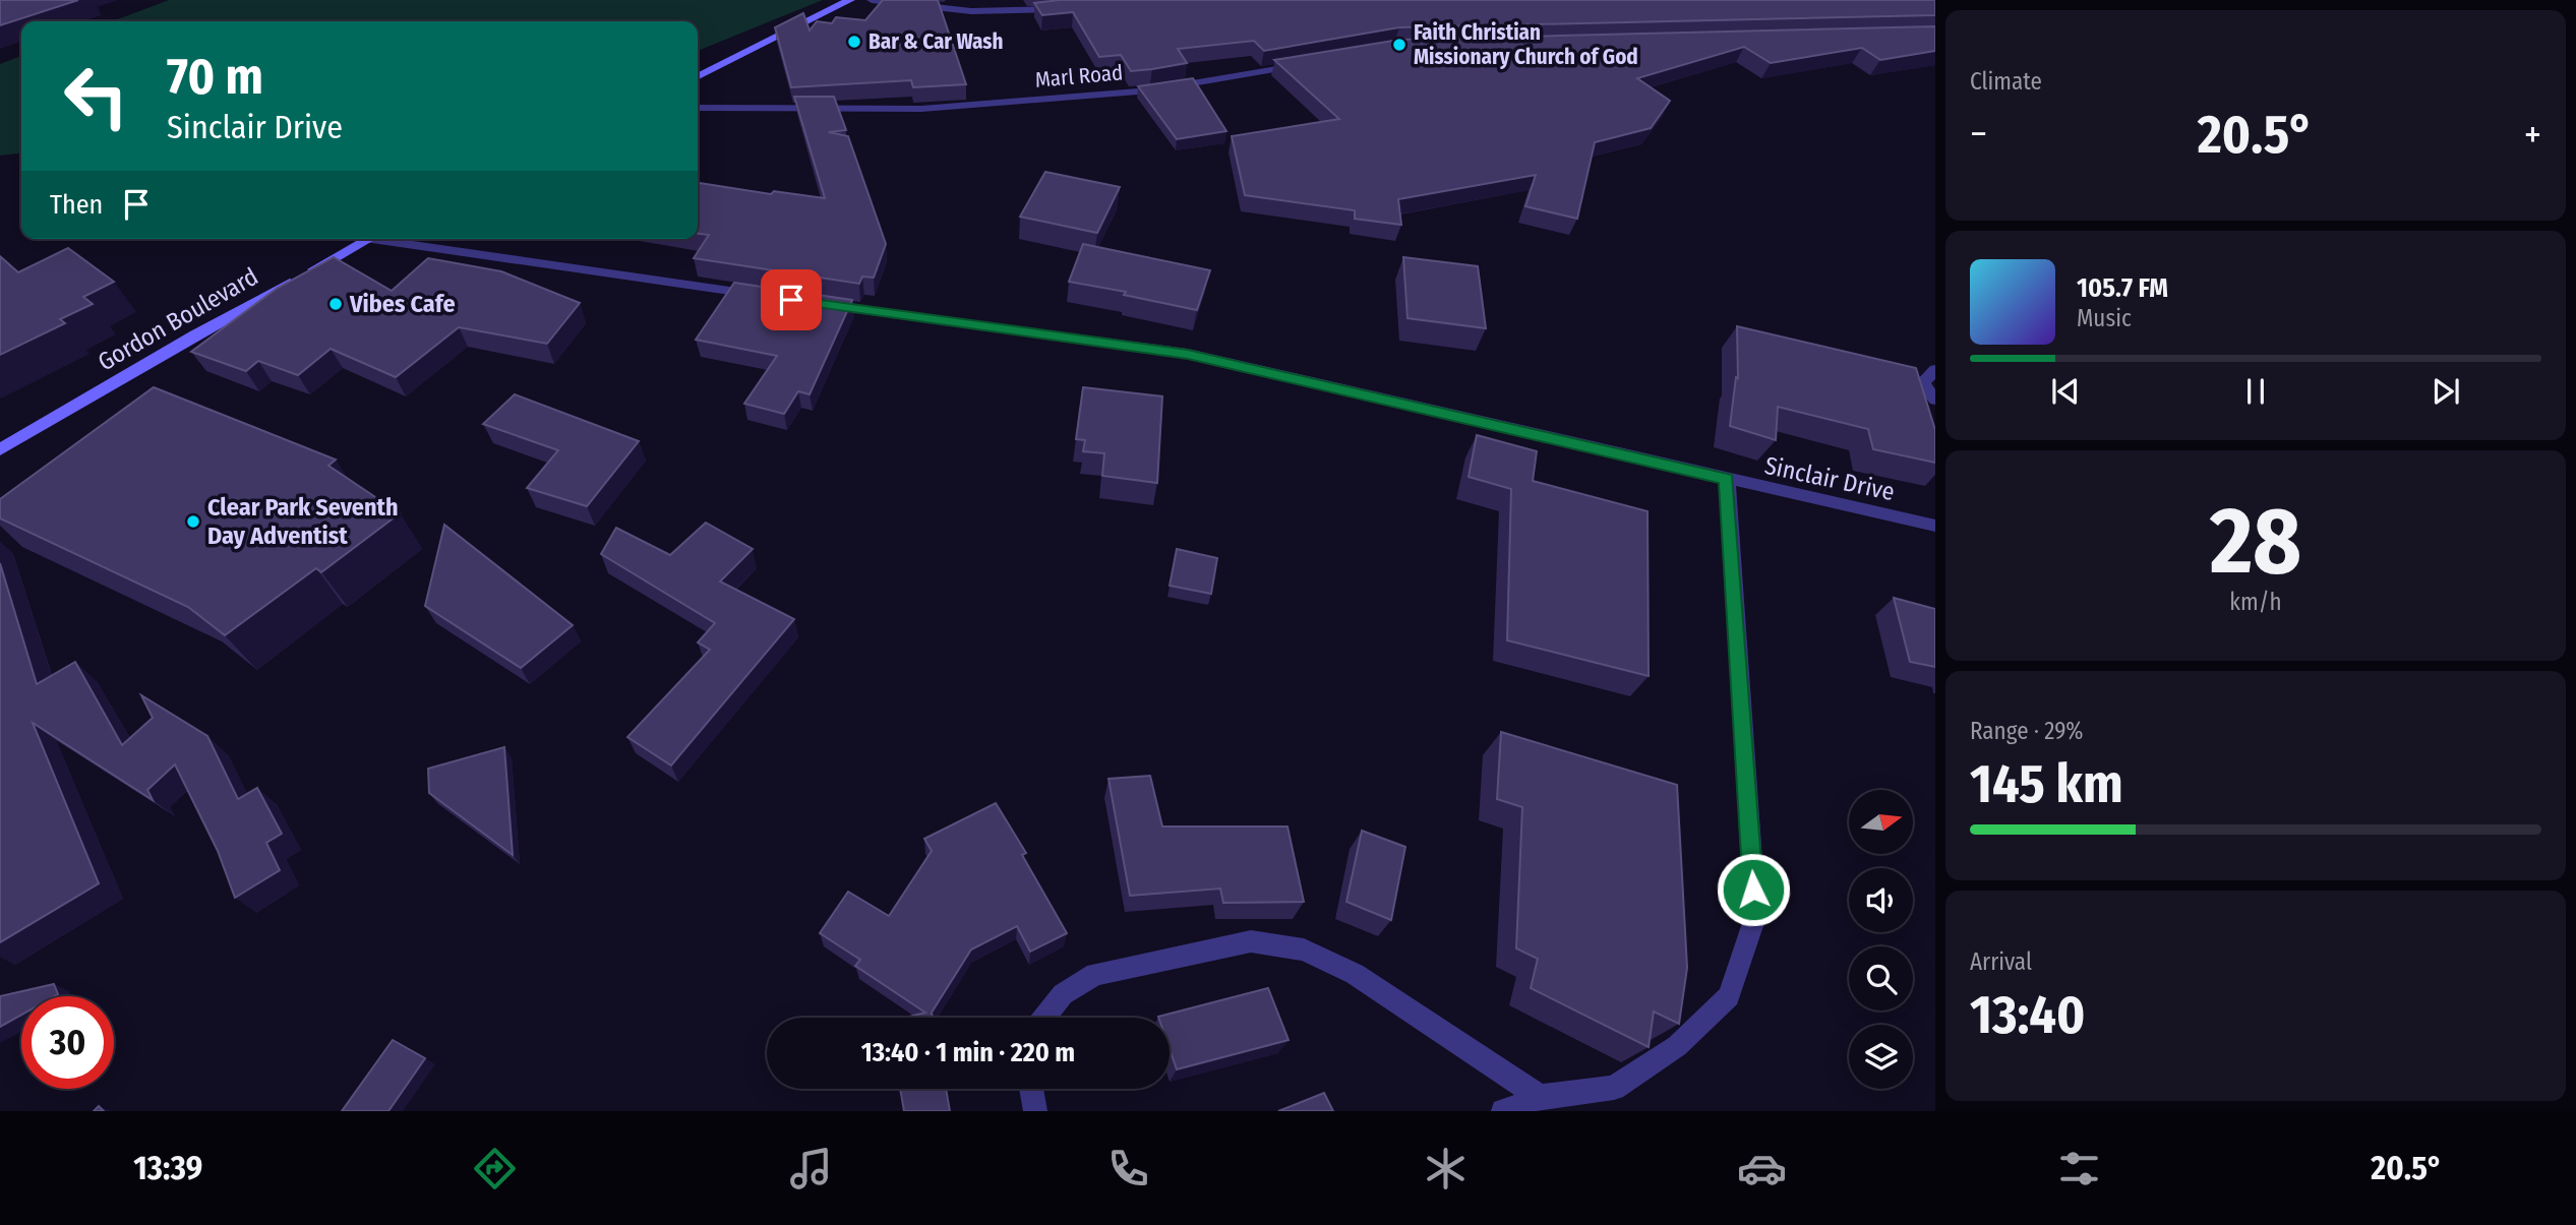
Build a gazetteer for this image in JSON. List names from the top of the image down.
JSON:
{
  "streets": {
    "street": ["Marl Road", "Gordon Boulevard", "Sinclair Drive"]
  },
  "places": [
    "Bar & Car Wash",
    "Faith Christian Missionary Church of God",
    "Vibes Cafe",
    "Clear Park Seventh Day Adventist"
  ],
  "north": "right",
  "page": {
    "tile": [
      "Climate",
      ["28", "km/h"],
      ["Range · 29%", "145 km"],
      ["Arrival", "13:40"]
    ],
    "turn": ["70 m", "Sinclair Drive"],
    "heat": ["−", "20.5°", "+"],
    "then": "Then",
    "song": ["105.7 FM", "Music"],
    "limit": "30",
    "trip": "13:40 · 1 min · 220 m",
    "tabs": ["13:39", "20.5°"]
  }
}
